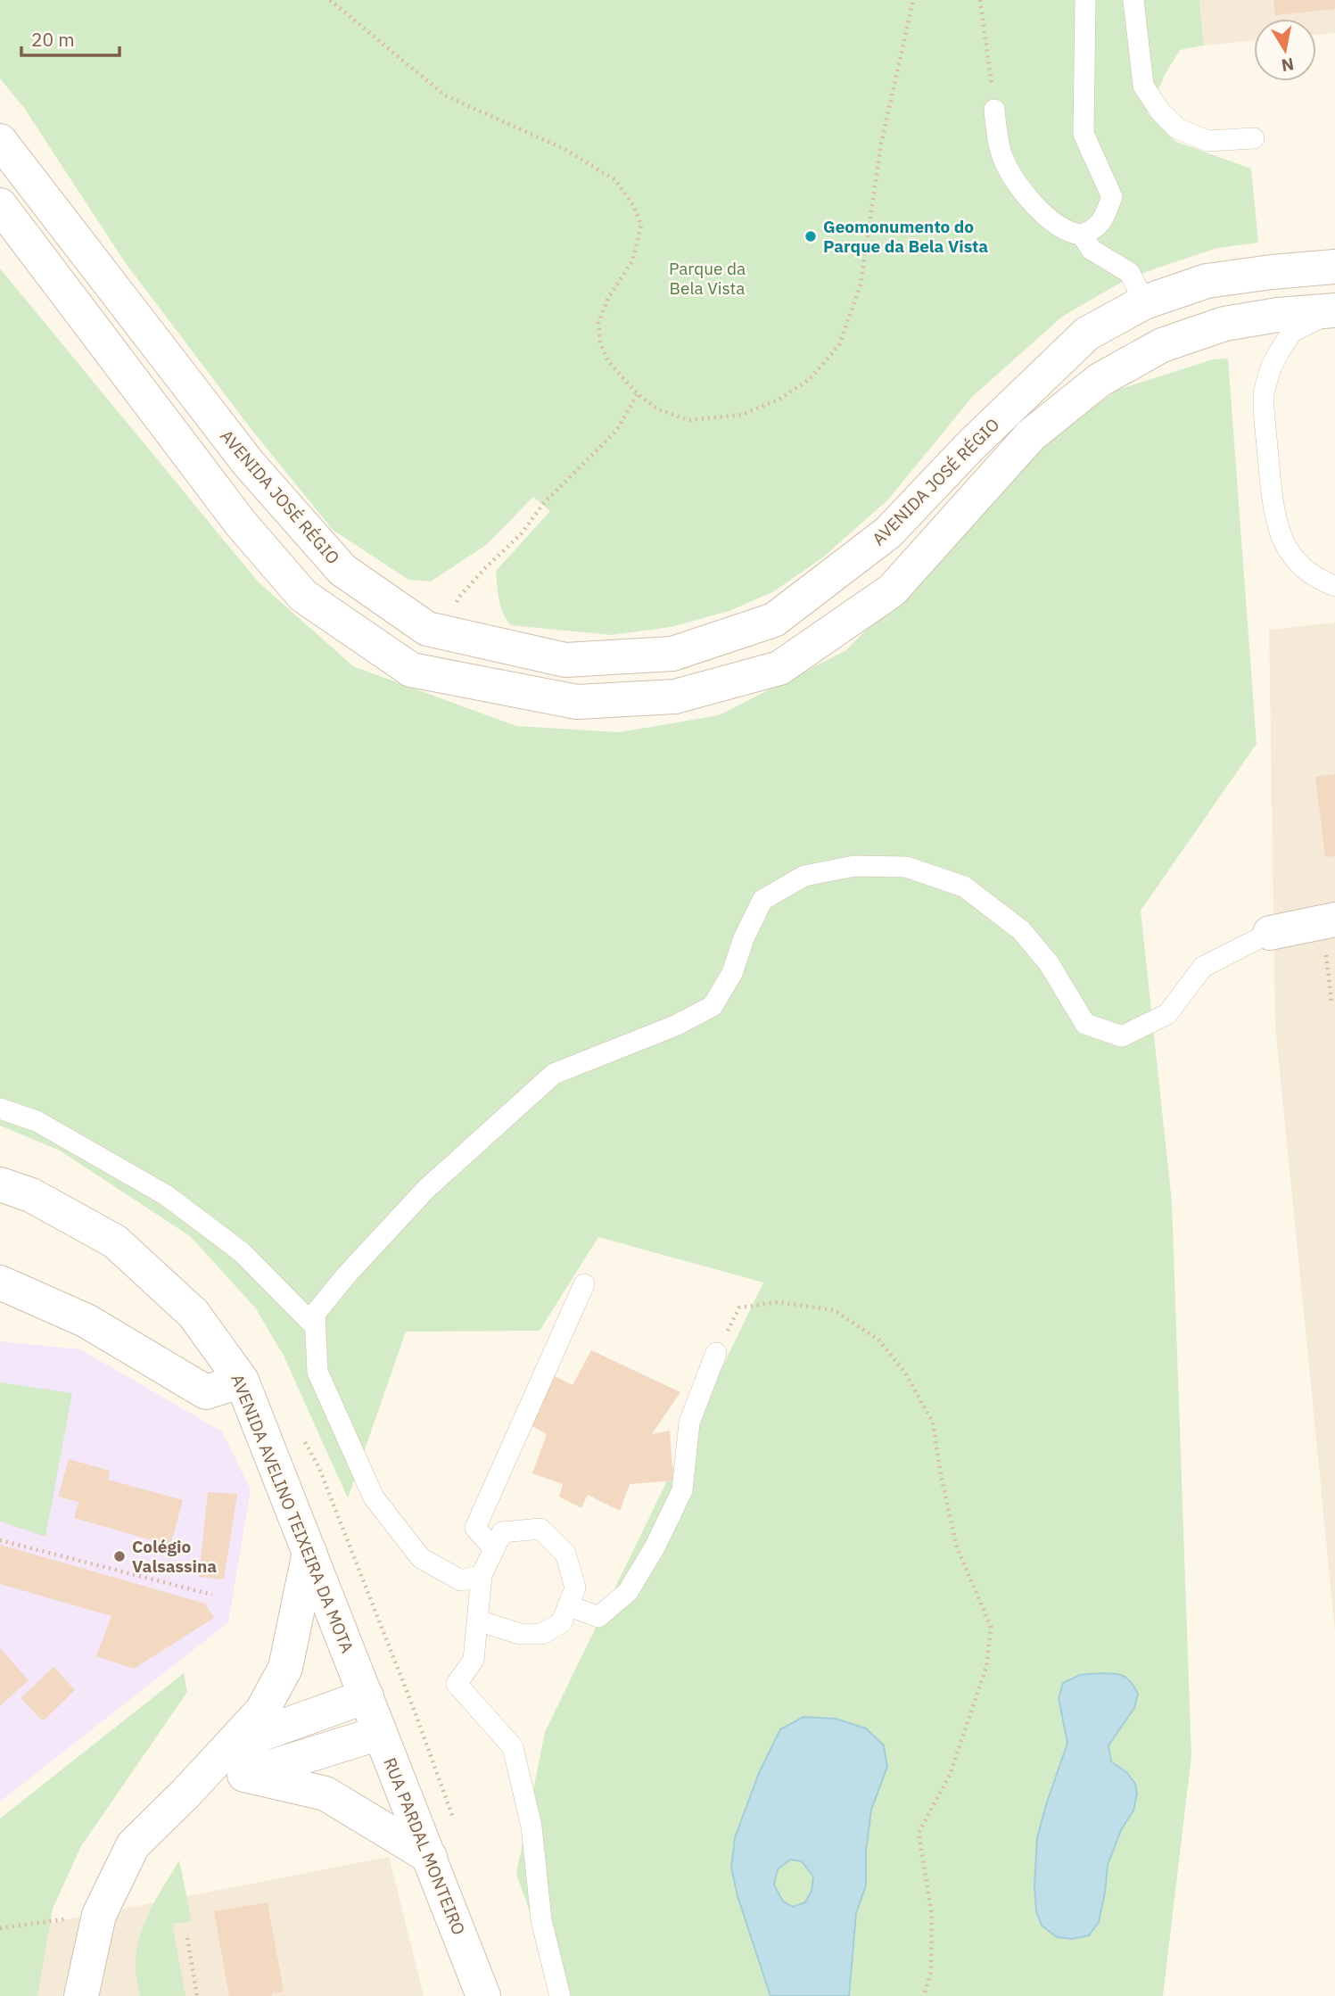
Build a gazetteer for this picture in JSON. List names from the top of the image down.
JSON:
{
  "streets": {
    "street": ["AVENIDA JOSÉ RÉGIO", "AVENIDA AVELINO TEIXEIRA DA MOTA", "RUA PARDAL MONTEIRO"]
  },
  "crossings": [
    ["AVENIDA AVELINO TEIXEIRA DA MOTA", "RUA PARDAL MONTEIRO"]
  ],
  "parks": ["Parque da Bela Vista"],
  "places": ["Geomonumento do Parque da Bela Vista", "Colégio Valsassina"],
  "scale_bar": "20 m",
  "north": "bottom"
}
